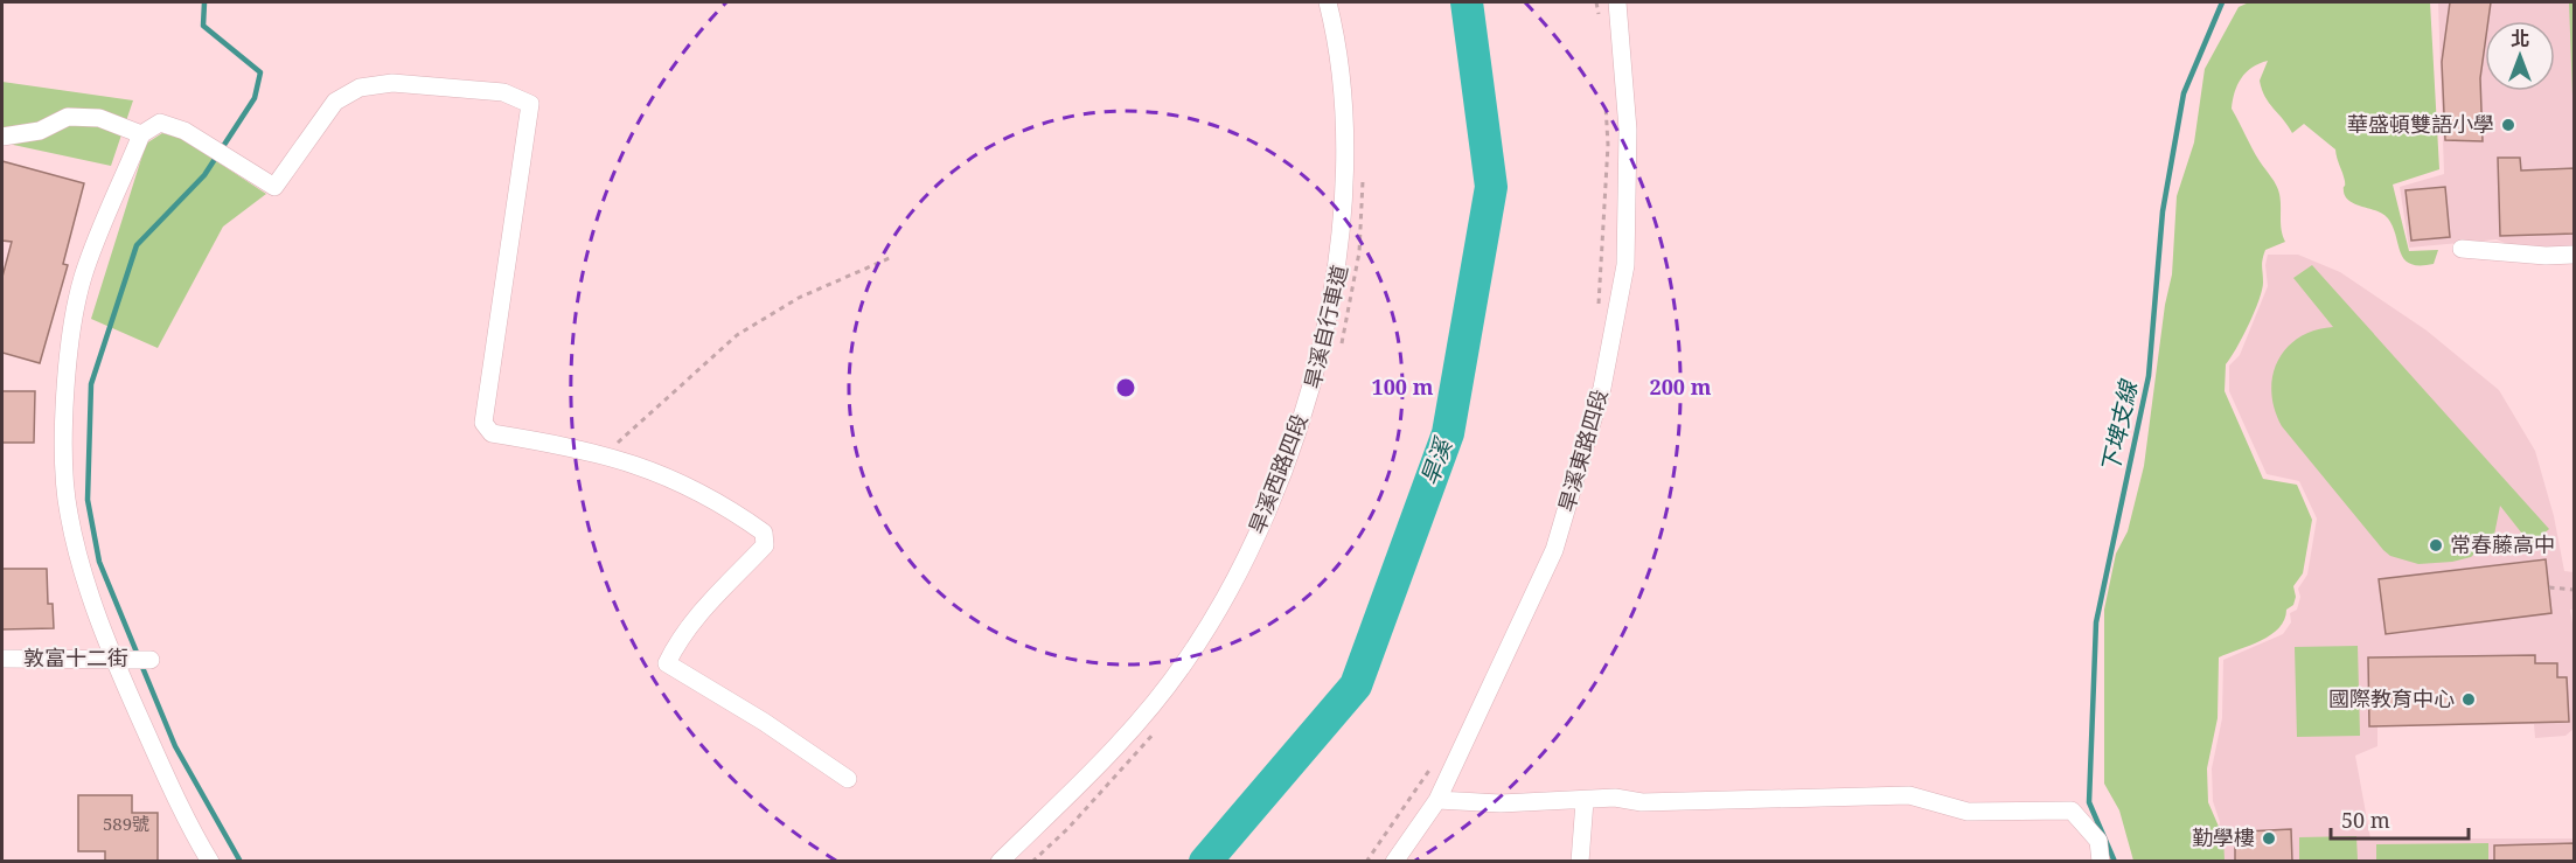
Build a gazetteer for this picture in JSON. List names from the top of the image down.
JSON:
{
  "streets": {
    "street": ["旱溪東路四段", "旱溪西路四段", "敦富十二街"],
    "path": ["旱溪自行車道"]
  },
  "water": ["下埤支線", "旱溪"],
  "places": [
    "華盛頓雙語小學",
    "常春藤高中",
    "國際教育中心",
    "勤學樓"
  ],
  "house_numbers": ["589號"],
  "scale_bar": "50 m",
  "north": "top",
  "rings": ["100 m", "200 m"]
}
